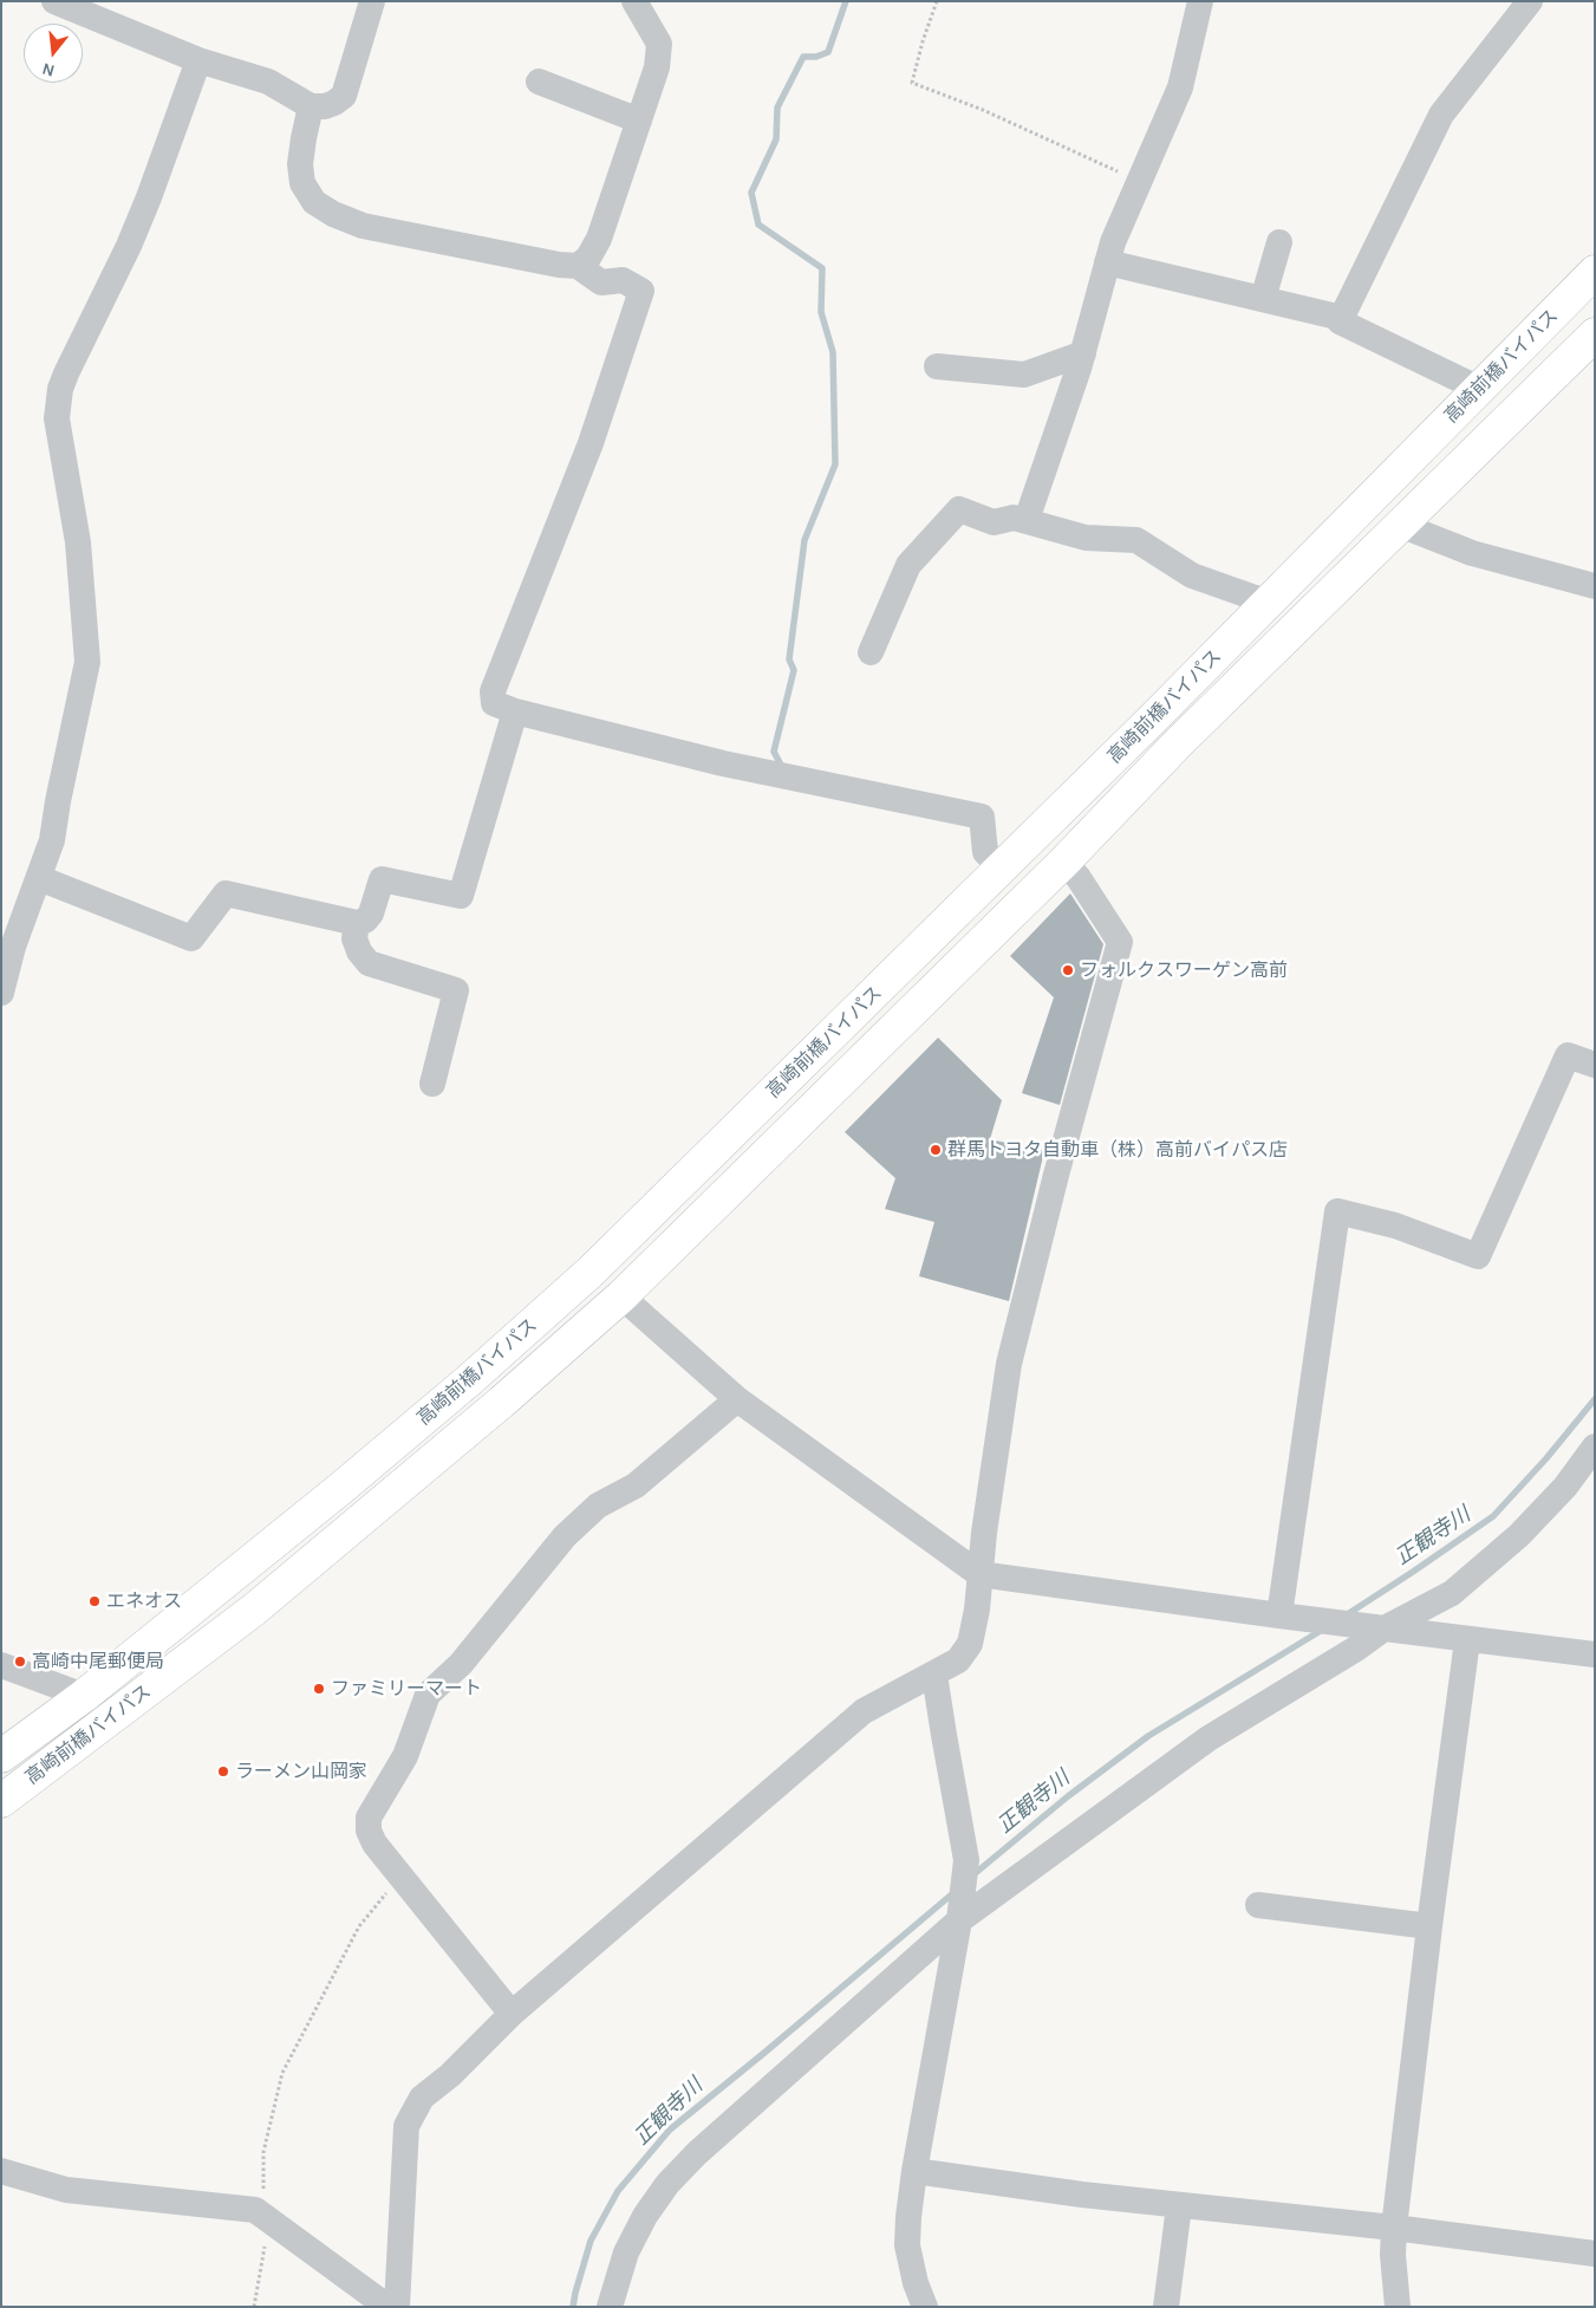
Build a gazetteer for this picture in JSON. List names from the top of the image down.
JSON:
{
  "streets": {
    "highway": ["高崎前橋バイパス"]
  },
  "water": ["正観寺川"],
  "places": [
    "フォルクスワーゲン高前",
    "群馬トヨタ自動車（株）高前バイパス店",
    "エネオス",
    "高崎中尾郵便局",
    "ファミリーマート",
    "ラーメン山岡家"
  ],
  "north": "bottom"
}
